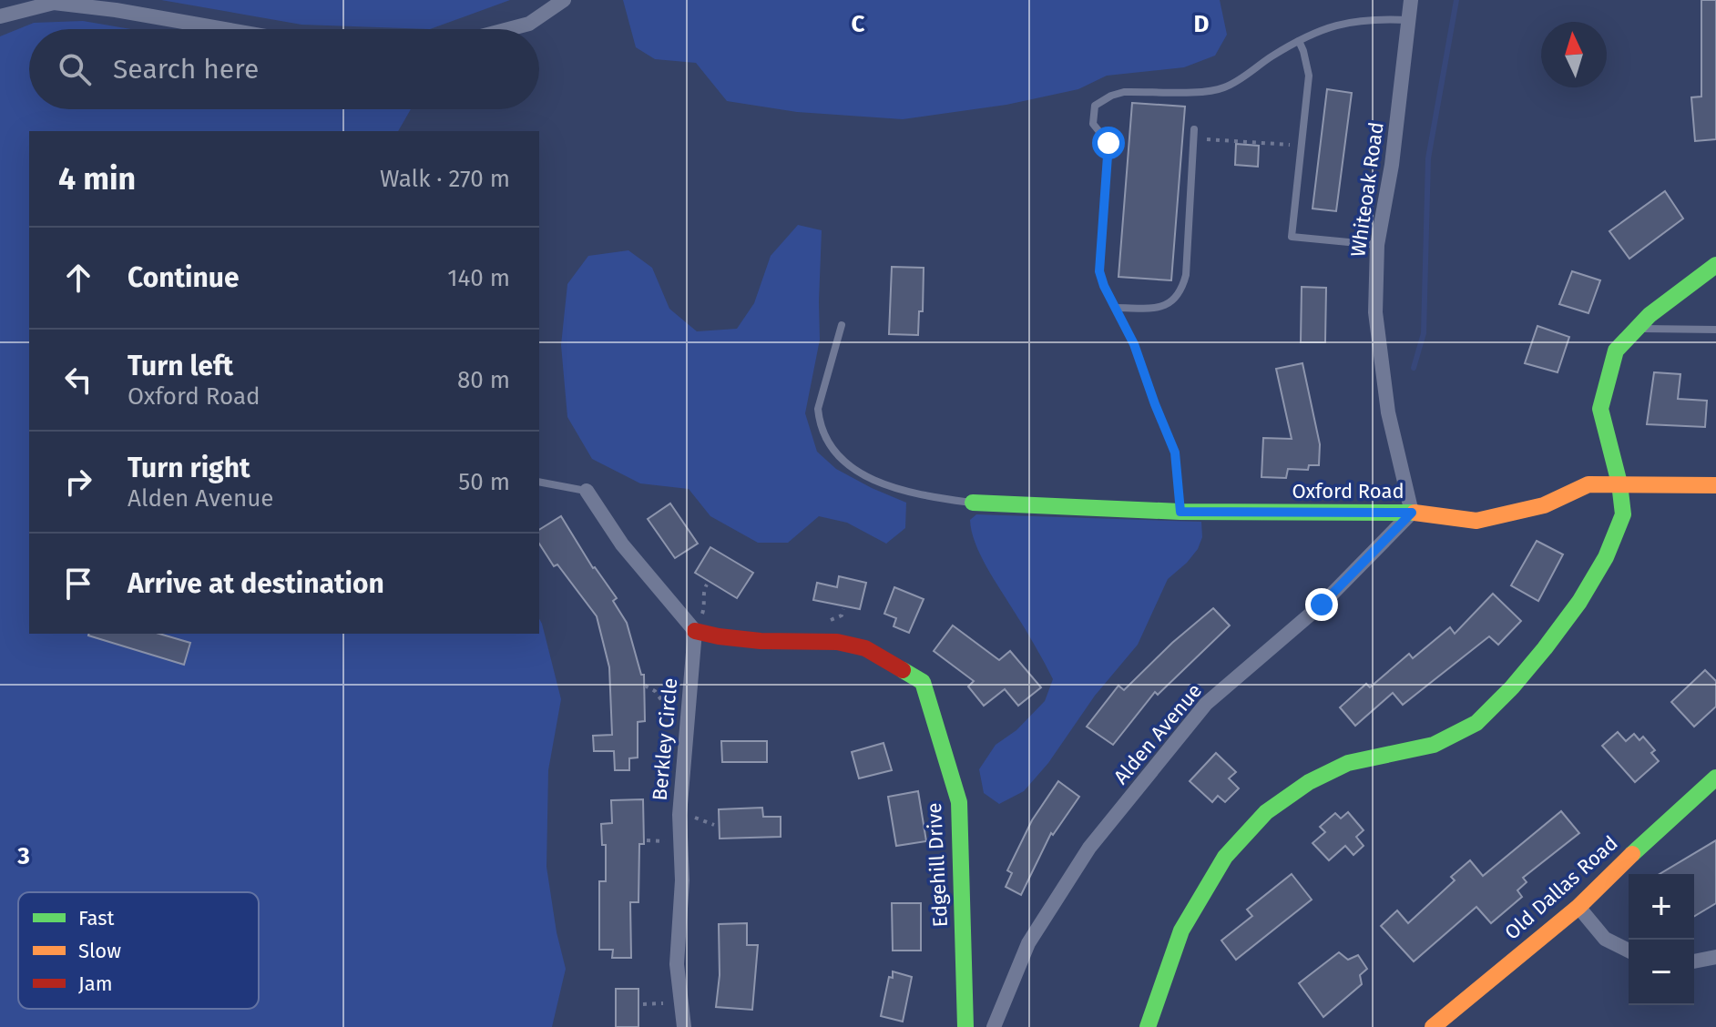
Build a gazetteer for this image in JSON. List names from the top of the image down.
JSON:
{
  "streets": {
    "street": [
      "Whiteoak Road",
      "Oxford Road",
      "Alden Avenue",
      "Berkley Circle",
      "Edgehill Drive",
      "Old Dallas Road"
    ]
  },
  "crossings": [
    ["Whiteoak Road", "Oxford Road"],
    ["Whiteoak Road", "Alden Avenue"],
    ["Oxford Road", "Alden Avenue"],
    ["Berkley Circle", "Edgehill Drive"]
  ],
  "legend": ["Fast", "Slow", "Jam"],
  "north": "top",
  "page": {
    "search": "Search here",
    "heading": ["4 min", "Walk · 270 m"],
    "list": [
      ["Continue", "140 m"],
      ["Turn left", "Oxford Road", "80 m"],
      ["Turn right", "Alden Avenue", "50 m"],
      "Arrive at destination"
    ],
    "map_buttons": ["+", "−"]
  },
  "grid": {
    "columns": ["C", "D"],
    "rows": ["3"]
  }
}
